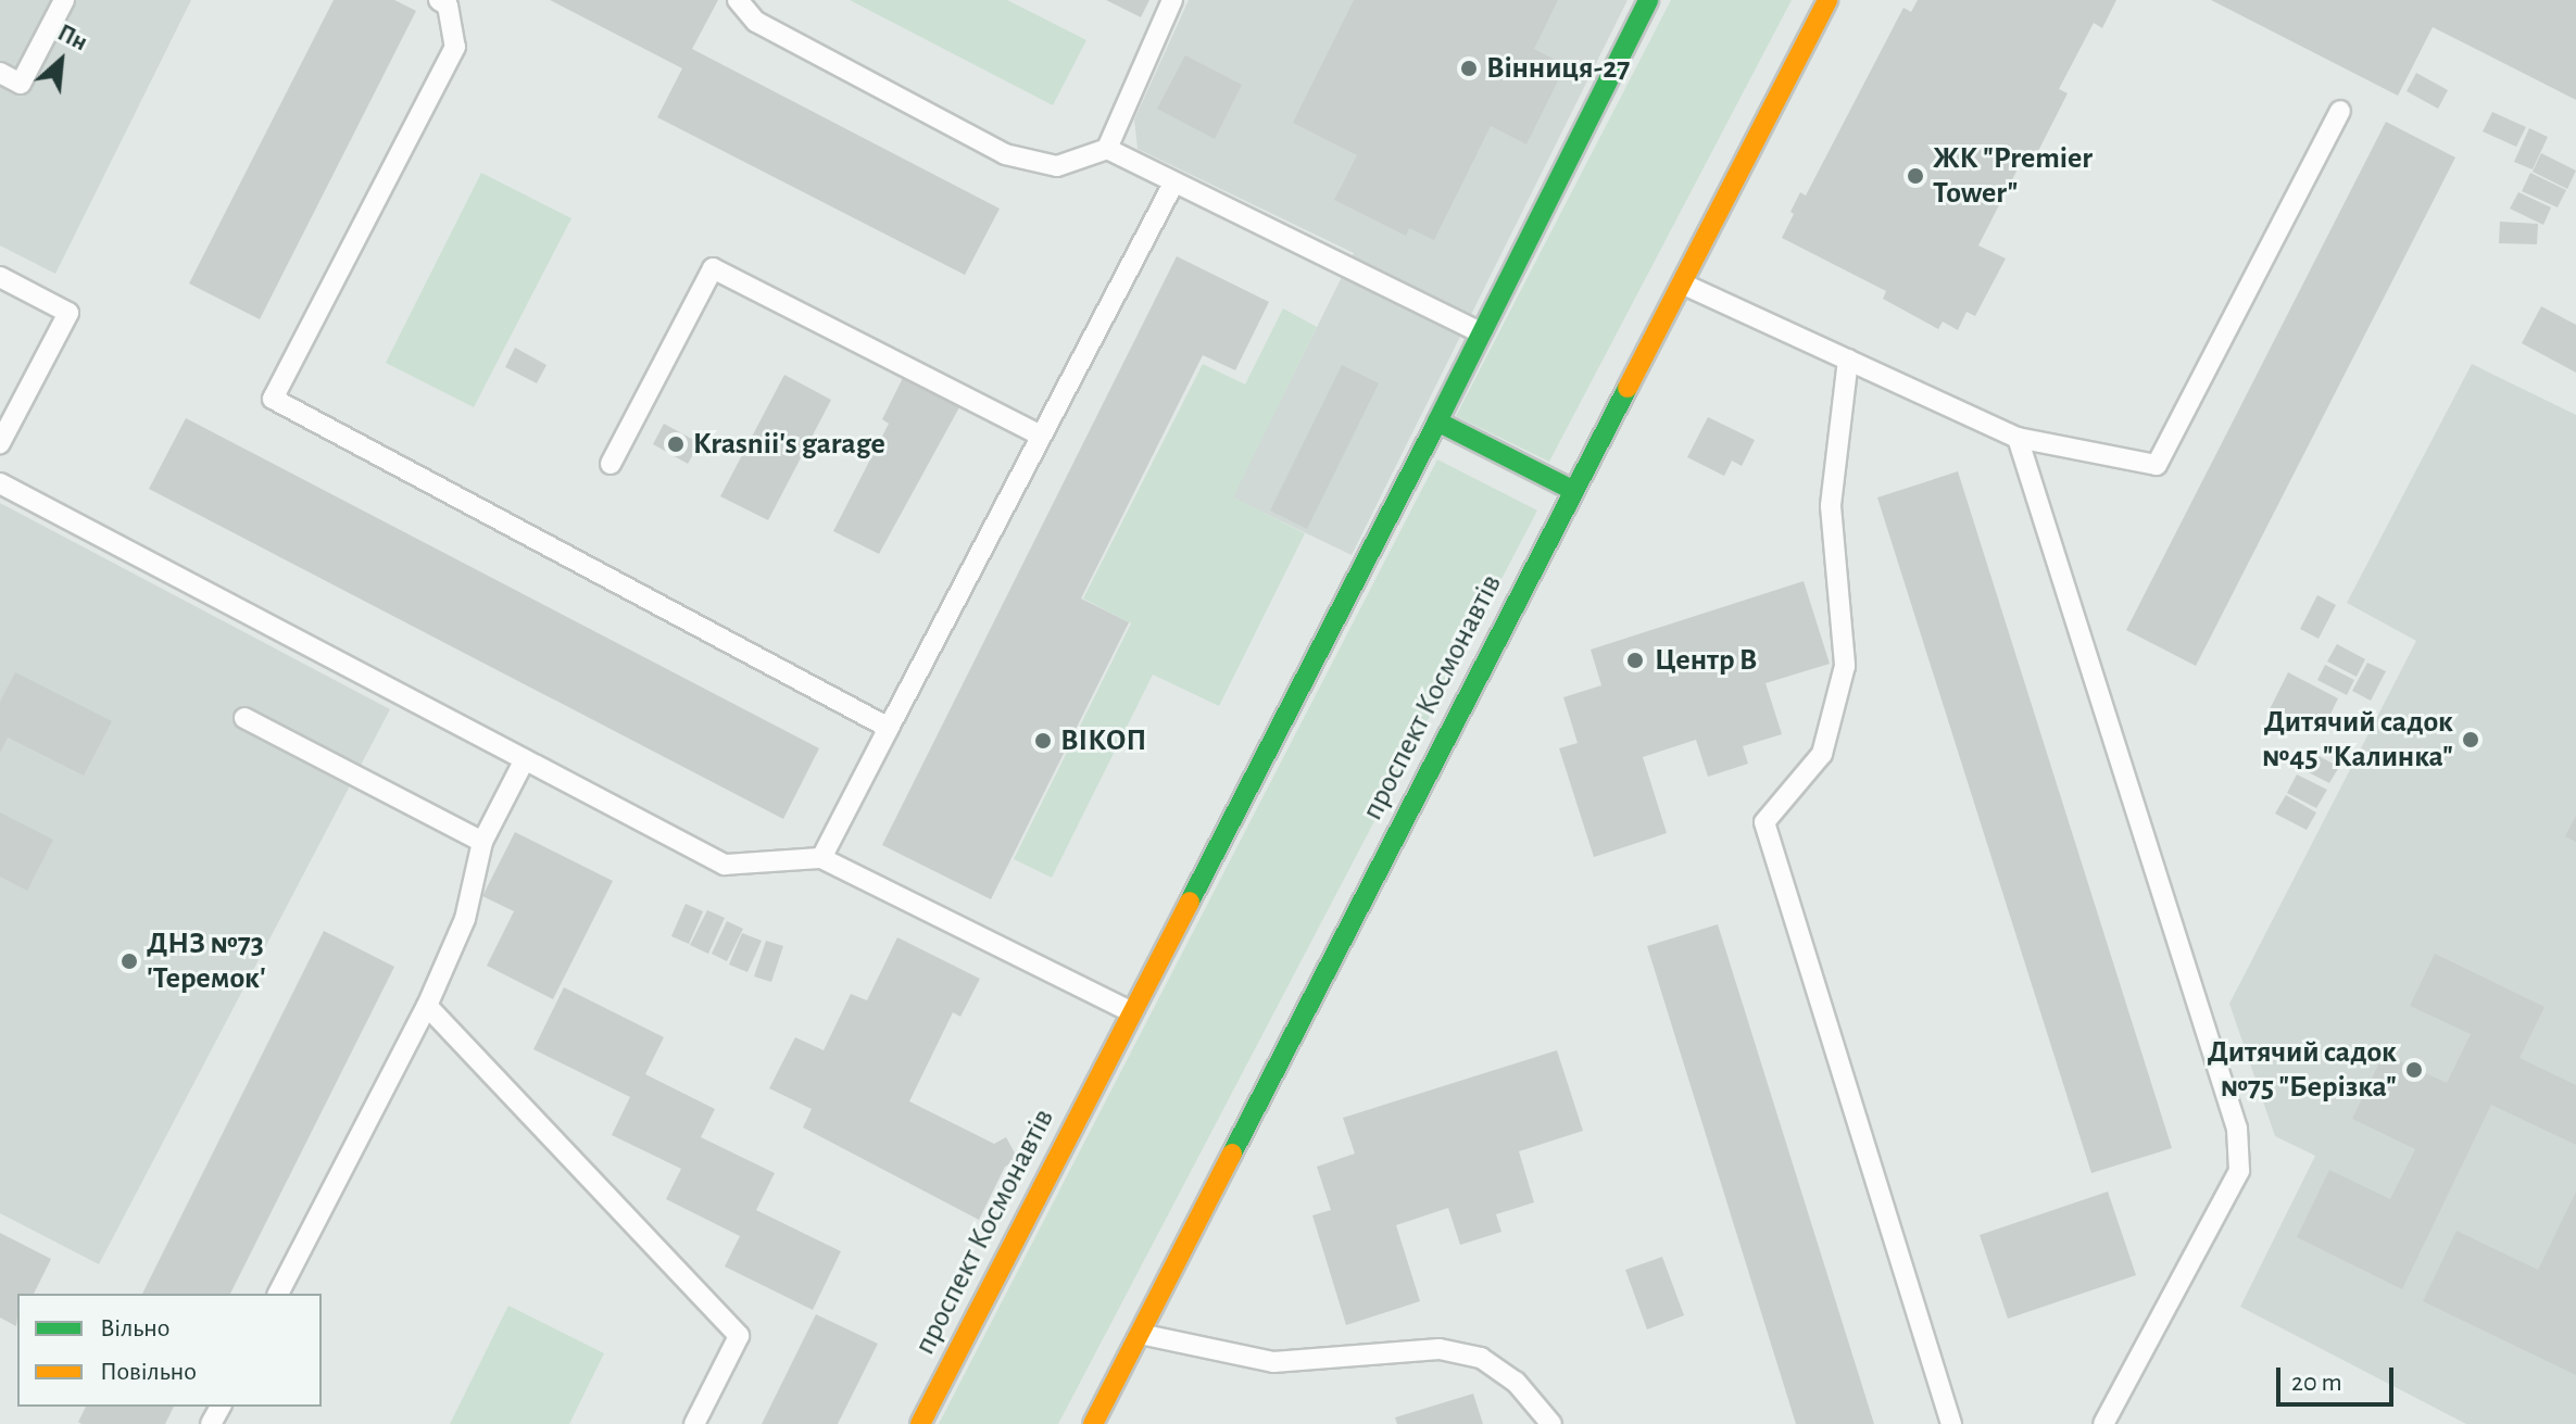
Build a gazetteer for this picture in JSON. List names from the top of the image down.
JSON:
{
  "streets": {
    "street": ["проспект Космонавтів"]
  },
  "places": [
    "Вінниця-27",
    "ЖК \"Premier Tower\"",
    "Krasnii's garage",
    "Центр В",
    "Дитячий садок №45 \"Калинка\"",
    "ВІКОП",
    "ДНЗ №73 'Теремок'",
    "Дитячий садок №75 \"Берізка\""
  ],
  "legend": ["Вільно", "Повільно"],
  "scale_bar": "20 m",
  "north": "top right"
}
